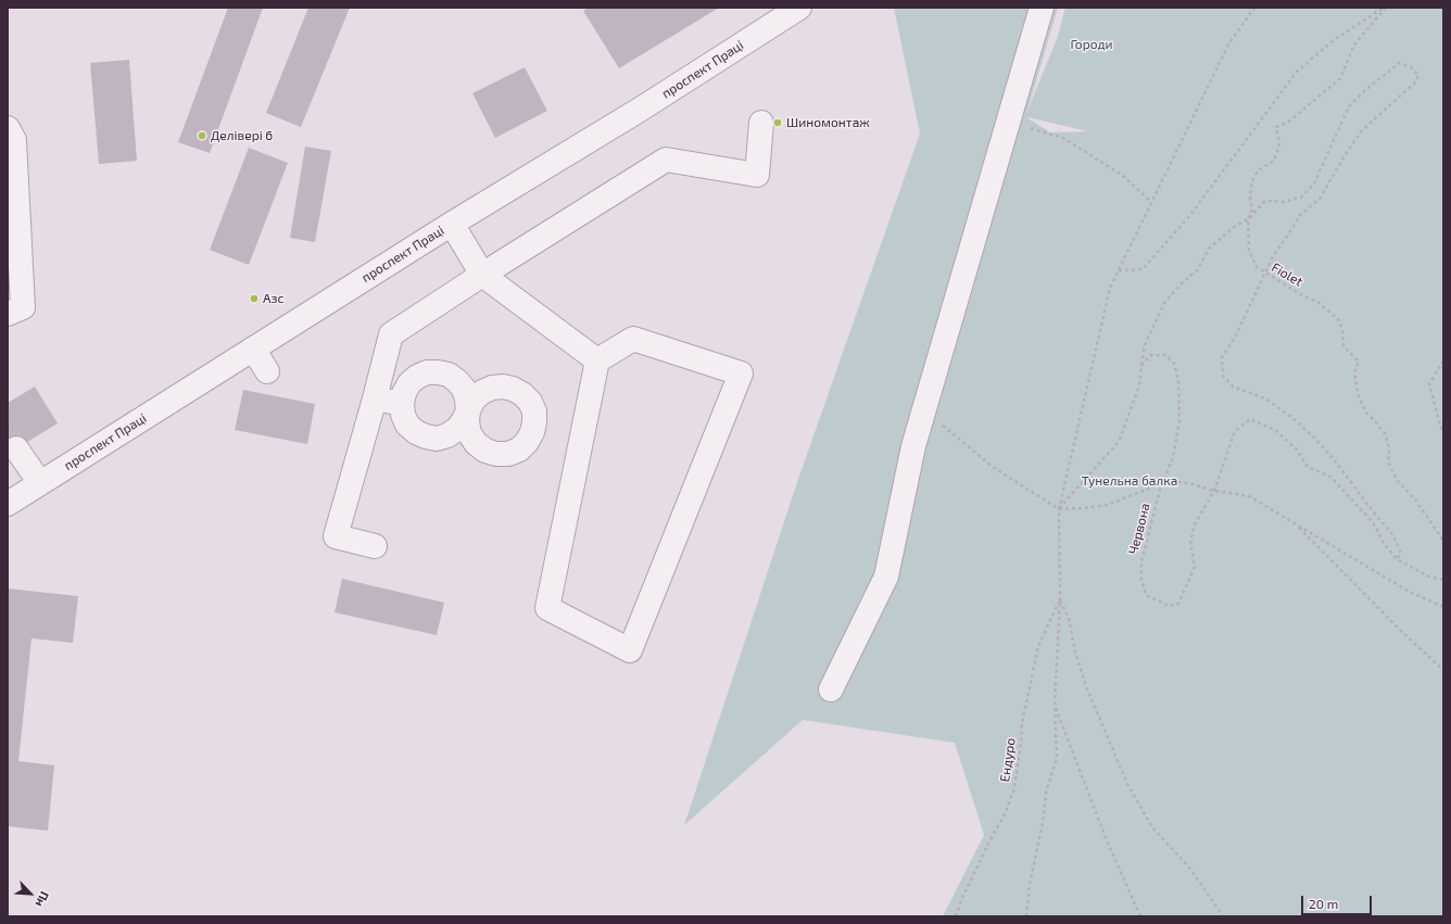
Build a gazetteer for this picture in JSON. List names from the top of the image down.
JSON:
{
  "streets": {
    "street": ["проспект Праці"],
    "path": ["Fiolet", "Червона", "Ендуро"]
  },
  "parks": ["Городи", "Тунельна балка"],
  "places": ["Шиномонтаж", "Делівері 6", "Азс"],
  "scale_bar": "20 m",
  "north": "bottom right"
}
